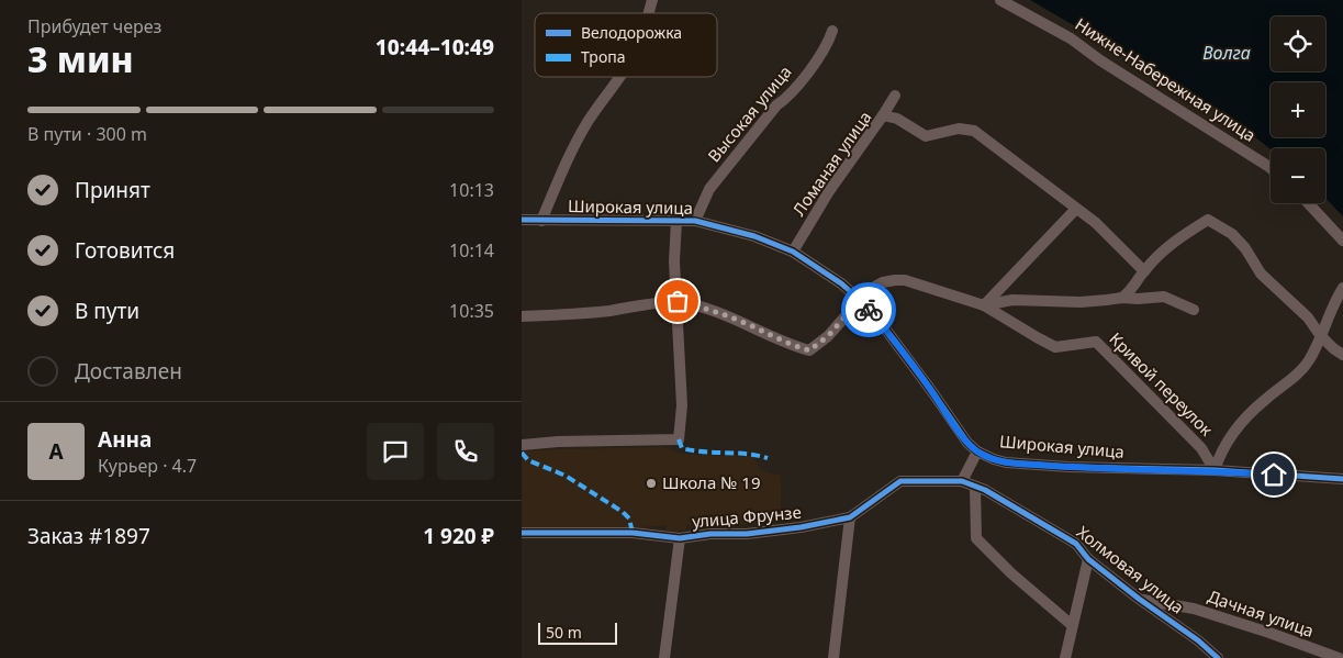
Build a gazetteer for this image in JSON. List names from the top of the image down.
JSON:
{
  "streets": {
    "street": [
      "Нижне-Набережная улица",
      "Высокая улица",
      "Ломаная улица",
      "Широкая улица",
      "Кривой переулок",
      "улица Фрунзе",
      "Холмовая улица",
      "Дачная улица"
    ]
  },
  "crossings": [
    ["Высокая улица", "Широкая улица"],
    ["Ломаная улица", "Широкая улица"],
    ["Широкая улица", "Кривой переулок"],
    ["улица Фрунзе", "Холмовая улица"],
    ["Холмовая улица", "Дачная улица"]
  ],
  "water": ["Волга"],
  "places": ["Школа № 19"],
  "legend": ["Велодорожка", "Тропа"],
  "scale_bar": "50 m",
  "page": {
    "heading": ["3 мин", "Прибудет через", "10:44–10:49"],
    "panel": [
      "Анна",
      "Курьер · 4.7",
      "Заказ #1897",
      "1 920 ₽"
    ],
    "map_buttons": ["+", "−"],
    "bar": "В пути · 300 m",
    "list": [
      ["Принят", "10:13"],
      ["Готовится", "10:14"],
      ["В пути", "10:35"],
      "Доставлен"
    ],
    "round": "А",
    "scale": "50 m"
  }
}
